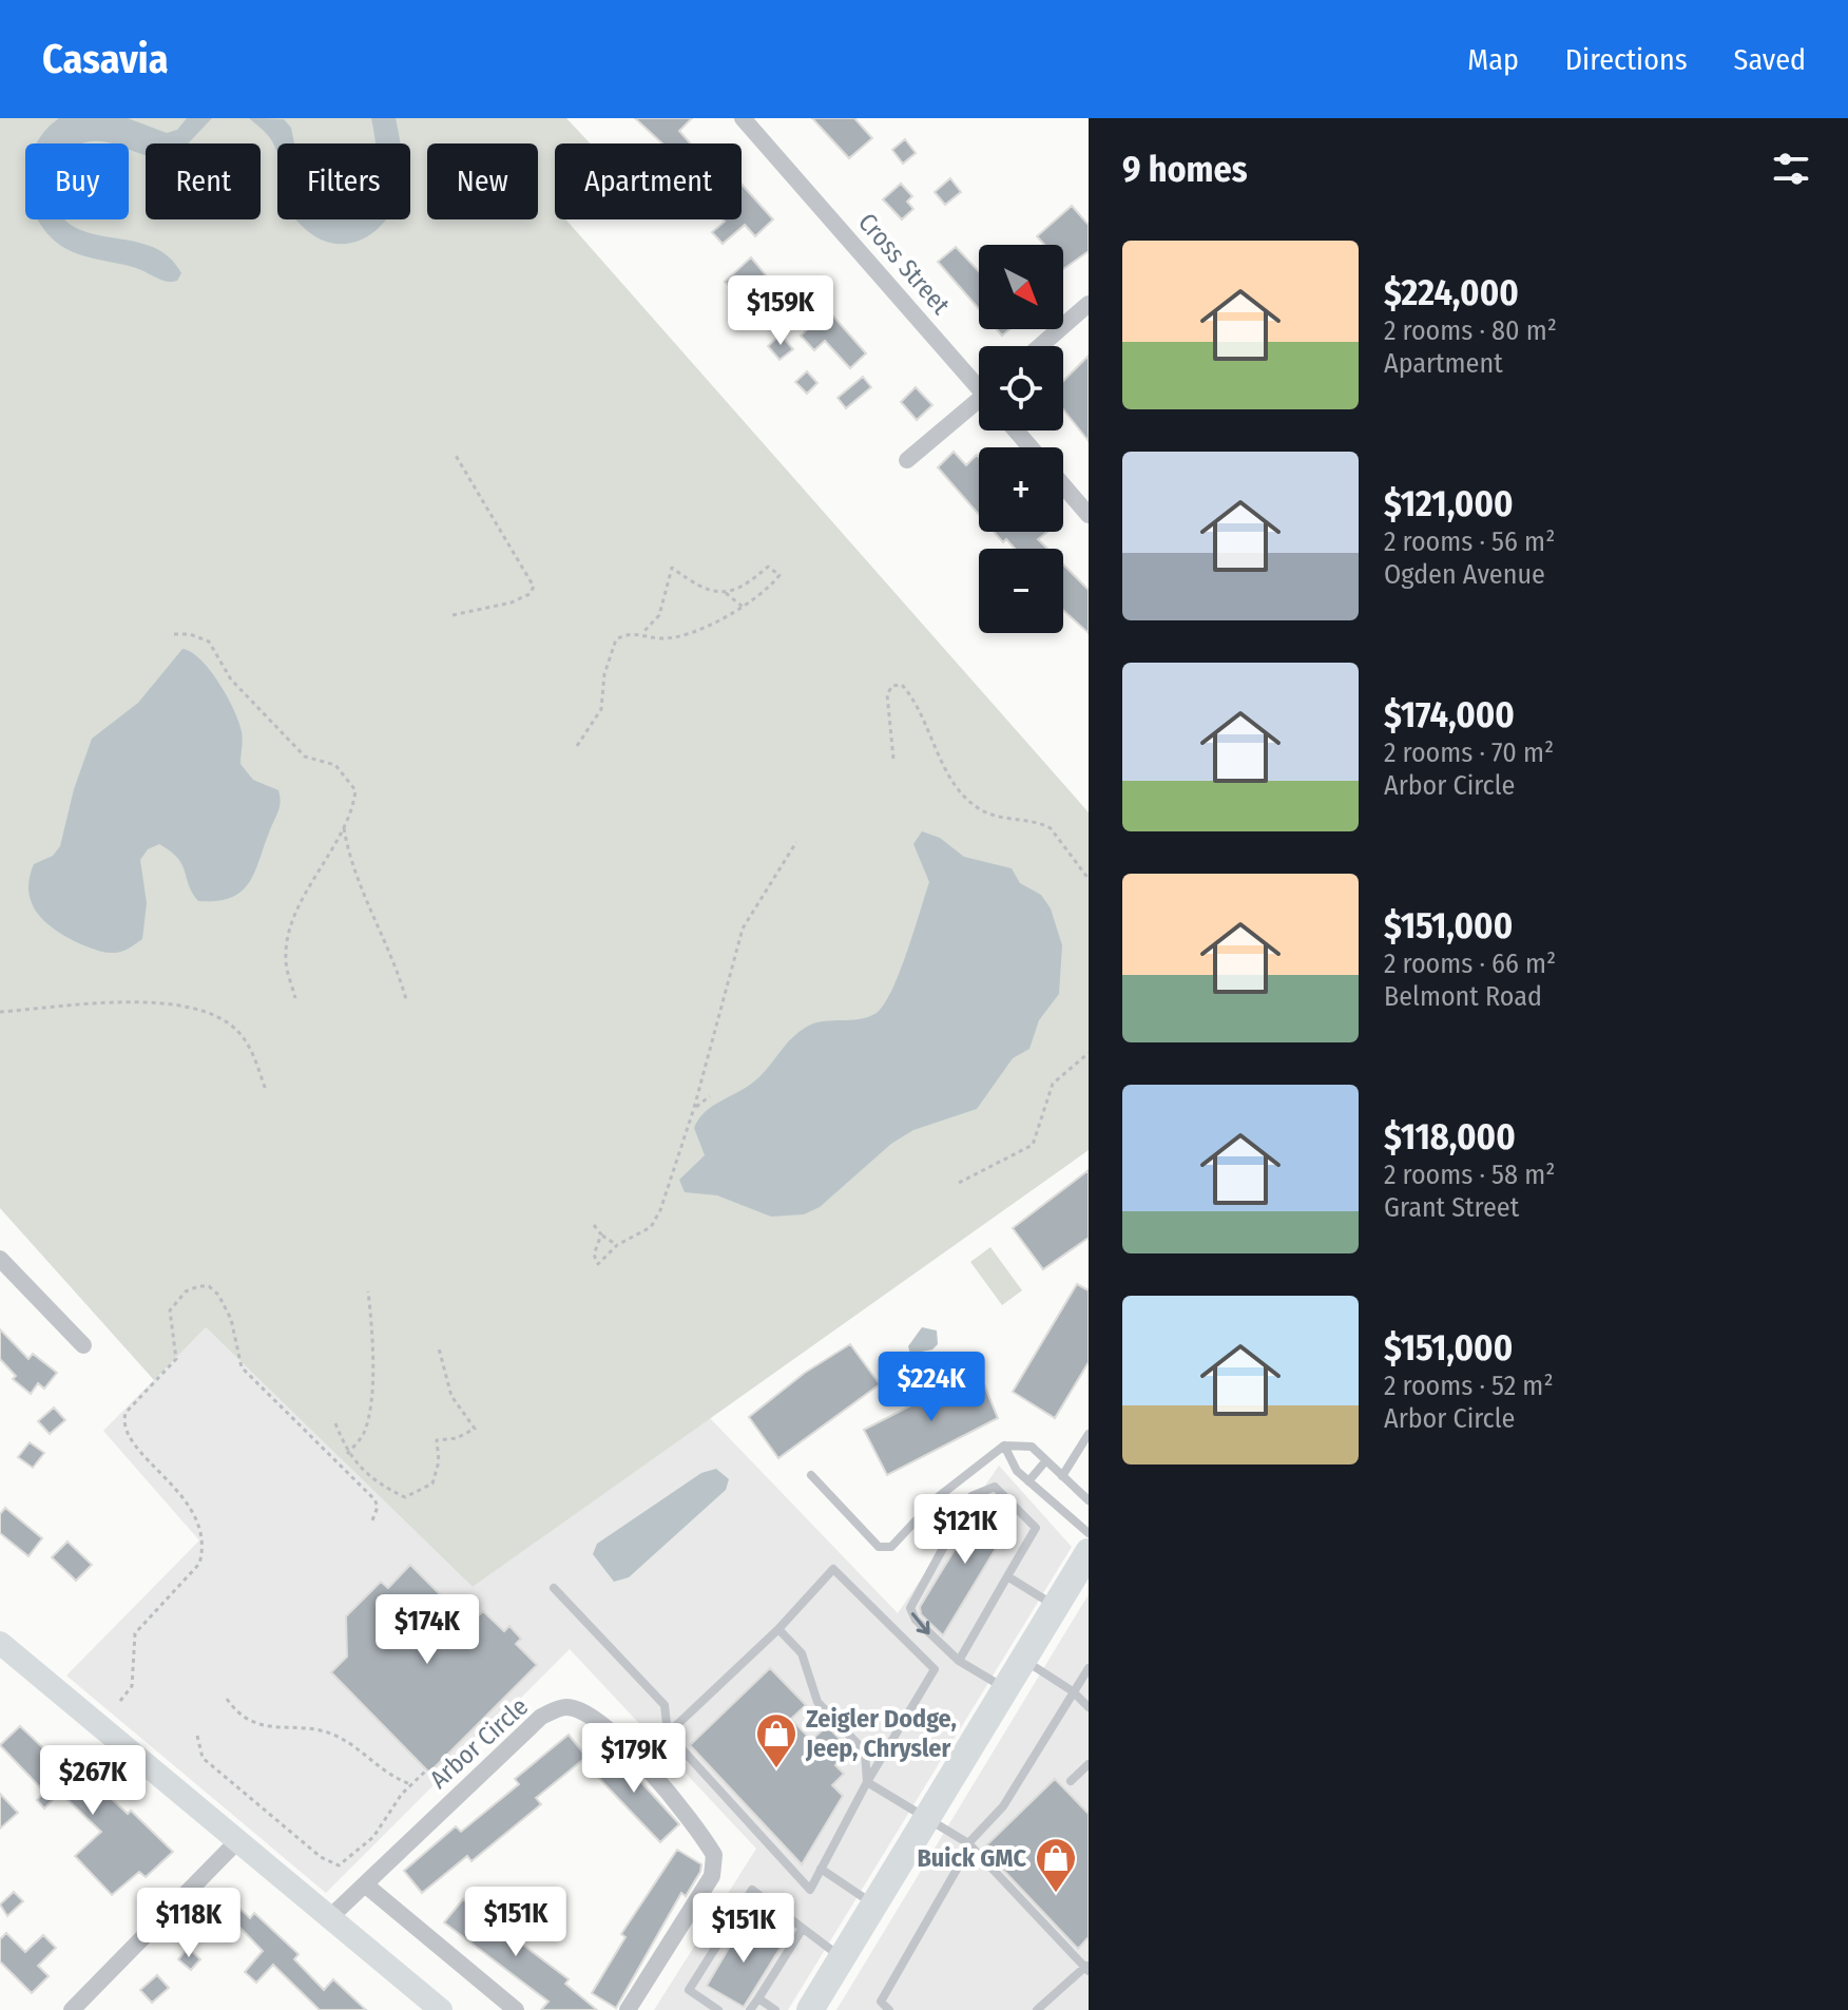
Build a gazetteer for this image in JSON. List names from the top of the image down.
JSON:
{
  "streets": {
    "street": ["Cross Street", "Arbor Circle"]
  },
  "places": {
    "shop": ["Zeigler Dodge, Jeep, Chrysler", "Buick GMC"]
  },
  "north": "bottom right",
  "page": {
    "header": "Casavia",
    "nav": ["Map", "Directions", "Saved"],
    "heading": "9 homes",
    "chip": [
      "Buy",
      "Rent",
      "Filters",
      "New",
      "Apartment"
    ],
    "list": [
      {
        "name": "$224,000",
        "note": "2 rooms · 80 m² · Apartment"
      },
      {
        "name": "$121,000",
        "note": "2 rooms · 56 m² · Ogden Avenue"
      },
      {
        "name": "$174,000",
        "note": "2 rooms · 70 m² · Arbor Circle"
      },
      {
        "name": "$151,000",
        "note": "2 rooms · 66 m² · Belmont Road"
      },
      {
        "name": "$118,000",
        "note": "2 rooms · 58 m² · Grant Street"
      },
      {
        "name": "$151,000",
        "note": "2 rooms · 52 m² · Arbor Circle"
      }
    ],
    "map_buttons": ["+", "−"],
    "price": [
      "$159K",
      "$224K",
      "$121K",
      "$174K",
      "$179K",
      "$267K",
      "$151K",
      "$118K",
      "$151K"
    ]
  }
}
